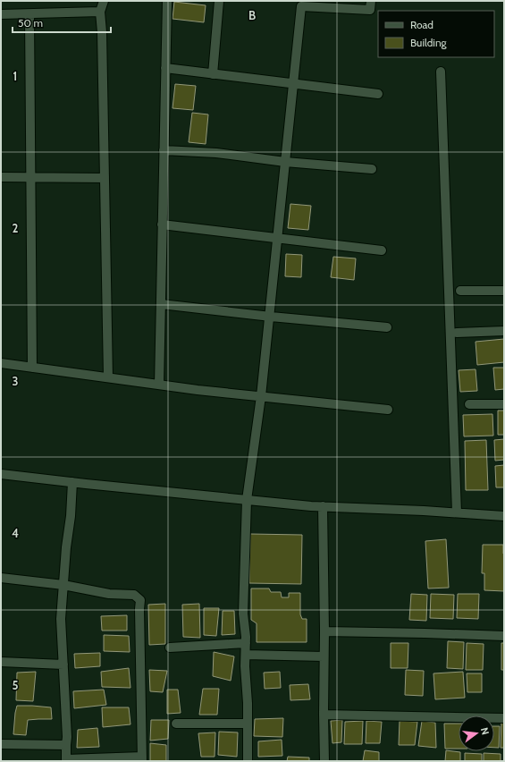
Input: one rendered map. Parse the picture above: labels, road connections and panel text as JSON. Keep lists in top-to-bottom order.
{
  "legend": ["Road", "Building"],
  "scale_bar": "50 m",
  "north": "right",
  "grid": {
    "columns": ["B"],
    "rows": [
      "1",
      "2",
      "3",
      "4",
      "5"
    ]
  }
}
